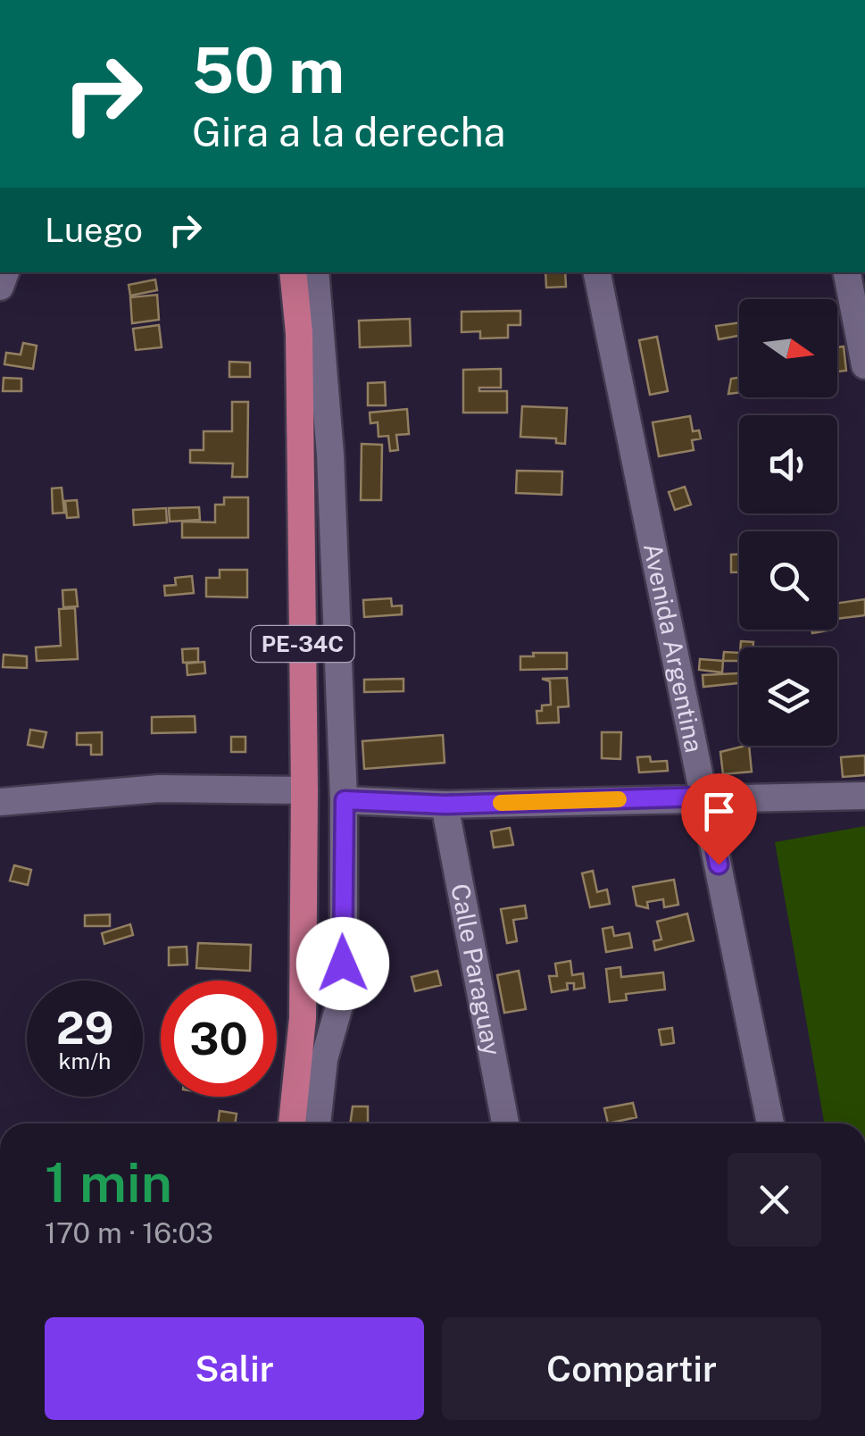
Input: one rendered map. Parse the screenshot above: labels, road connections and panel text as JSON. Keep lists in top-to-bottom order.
{
  "streets": {
    "main road": ["PE-34C"],
    "street": ["Avenida Argentina", "Calle Paraguay"]
  },
  "north": "right",
  "page": {
    "turn": ["50 m", "Gira a la derecha"],
    "then": "Luego",
    "speed": "29 km/h",
    "limit": "30",
    "heading": ["1 min", "170 m · 16:03"],
    "buttons": ["Salir", "Compartir"]
  }
}
